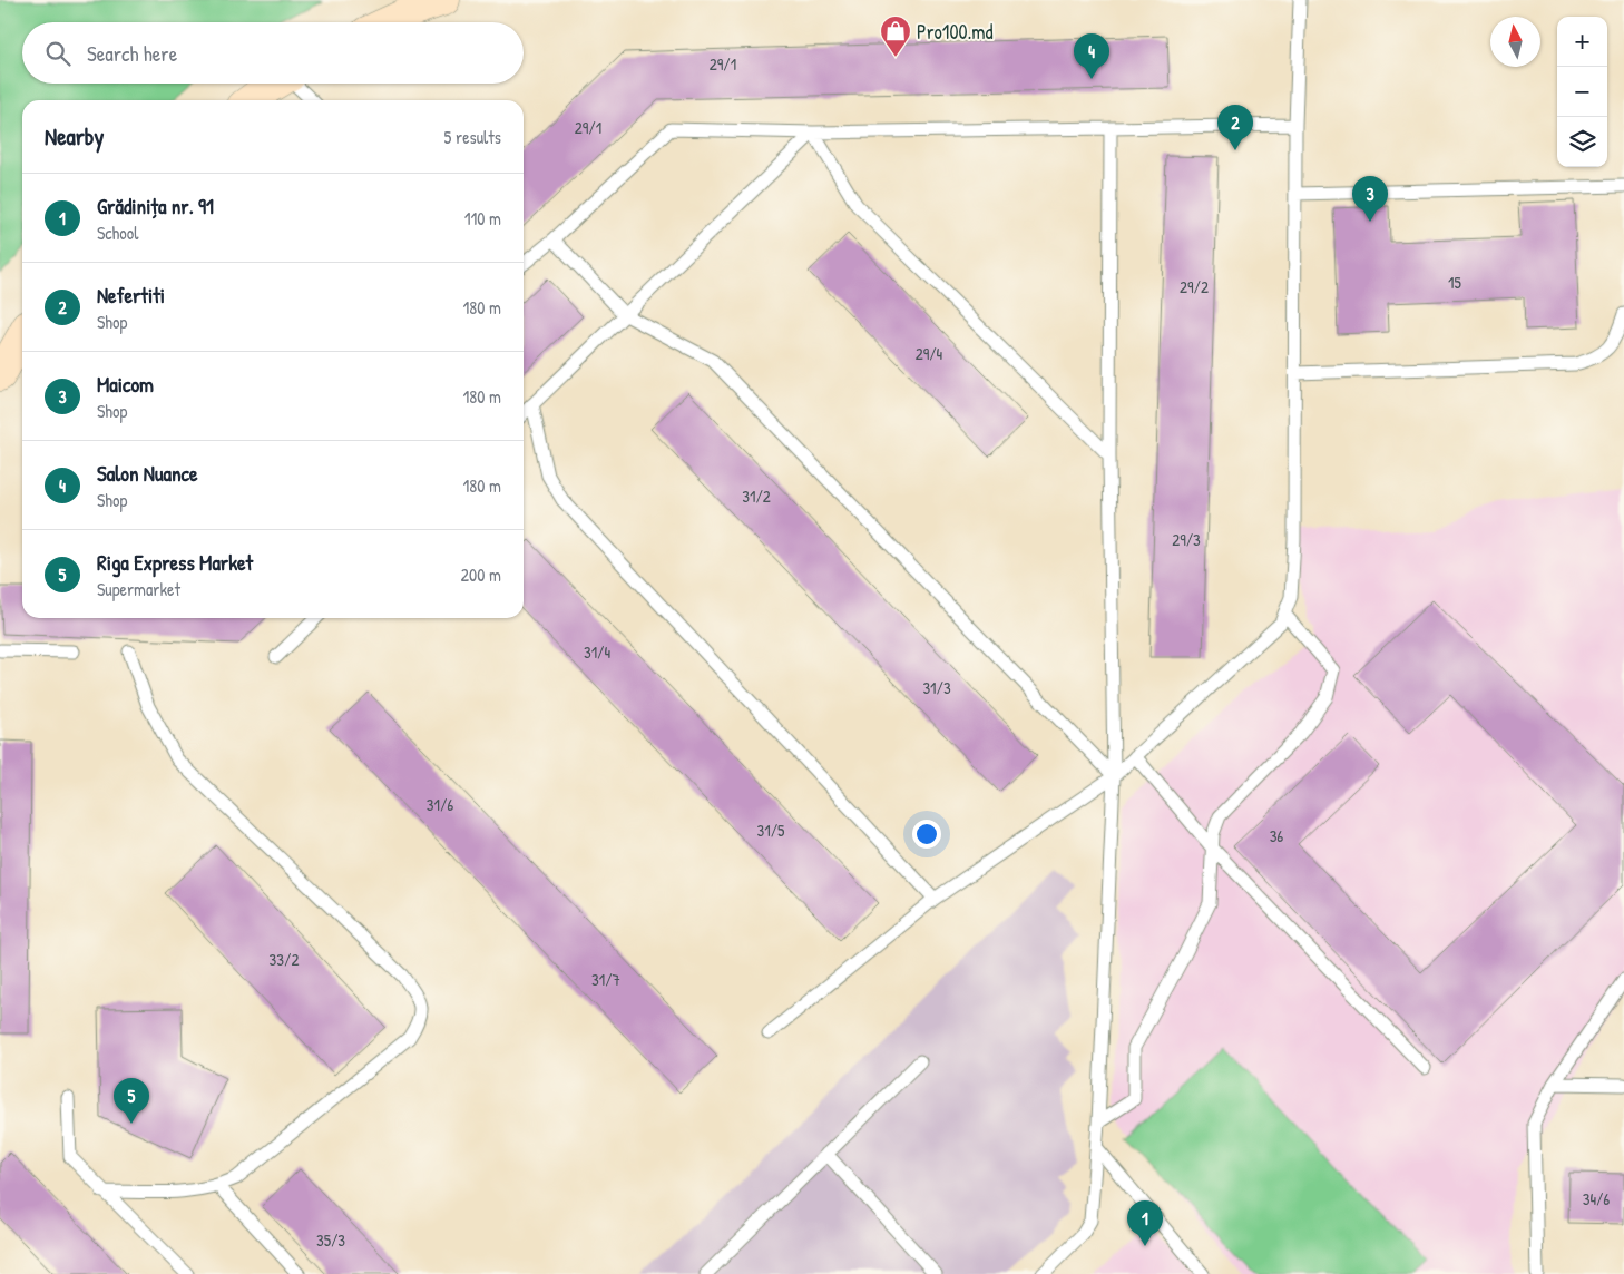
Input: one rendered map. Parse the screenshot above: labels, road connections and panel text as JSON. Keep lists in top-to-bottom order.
{
  "places": {
    "shop": ["Pro100.md"]
  },
  "house_numbers": [
    "29/1",
    "29/1",
    "15",
    "29/2",
    "29/4",
    "31/2",
    "29/3",
    "31/4",
    "31/3",
    "31/6",
    "31/5",
    "36",
    "33/2",
    "31/7",
    "34/6",
    "35/3"
  ],
  "north": "top",
  "page": {
    "map_buttons": ["+", "−"],
    "search": "Search here",
    "pins": [
      "4",
      "2",
      "3",
      "5",
      "1"
    ],
    "heading": ["Nearby", "5 results"],
    "list": [
      {
        "mark": "1",
        "name": "Grădinița nr. 91",
        "note": "School",
        "value": "110 m"
      },
      {
        "mark": "2",
        "name": "Nefertiti",
        "note": "Shop",
        "value": "180 m"
      },
      {
        "mark": "3",
        "name": "Maicom",
        "note": "Shop",
        "value": "180 m"
      },
      {
        "mark": "4",
        "name": "Salon Nuance",
        "note": "Shop",
        "value": "180 m"
      },
      {
        "mark": "5",
        "name": "Riga Express Market",
        "note": "Supermarket",
        "value": "200 m"
      }
    ]
  }
}
